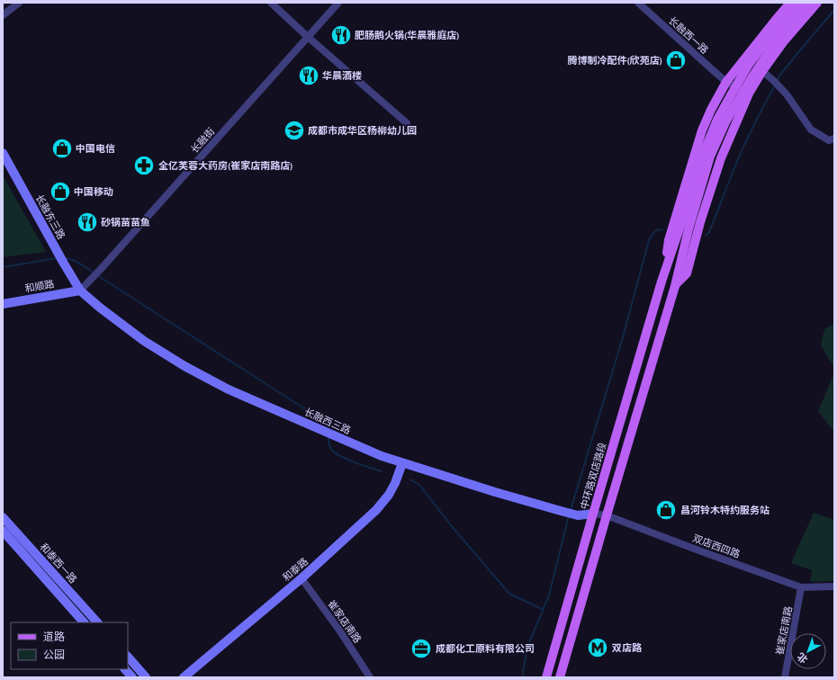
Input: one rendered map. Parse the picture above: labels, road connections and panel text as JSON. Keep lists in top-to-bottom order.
{
  "streets": {
    "main road": ["中环路双店路段"],
    "street": [
      "长融西一路",
      "长融街",
      "长融东三路",
      "和顺路",
      "长融西三路",
      "双店西四路",
      "和泰西一路",
      "和泰路",
      "崔家店南路"
    ]
  },
  "crossings": [
    ["长融街", "长融东三路"],
    ["长融街", "和顺路"],
    ["长融街", "长融西三路"],
    ["长融东三路", "和顺路"],
    ["长融东三路", "长融西三路"],
    ["和顺路", "长融西三路"],
    ["长融西三路", "中环路双店路段"],
    ["长融西三路", "双店西四路"],
    ["长融西三路", "和泰路"],
    ["中环路双店路段", "双店西四路"],
    ["双店西四路", "崔家店南路"],
    ["和泰路", "崔家店南路"]
  ],
  "places": {
    "restaurant": ["肥肠鹅火锅(华晨雅庭店)", "华晨酒楼", "砂锅苗苗鱼"],
    "shop": [
      "腾博制冷配件(欣苑店)",
      "中国电信",
      "中国移动",
      "昌河铃木特约服务站"
    ],
    "school or university": ["成都市成华区杨柳幼儿园"],
    "pharmacy": ["全亿芙蓉大药房(崔家店南路店)"],
    "metro station": ["双店路"],
    "office": ["成都化工原料有限公司"]
  },
  "legend": ["道路", "公园"],
  "north": "bottom left"
}
